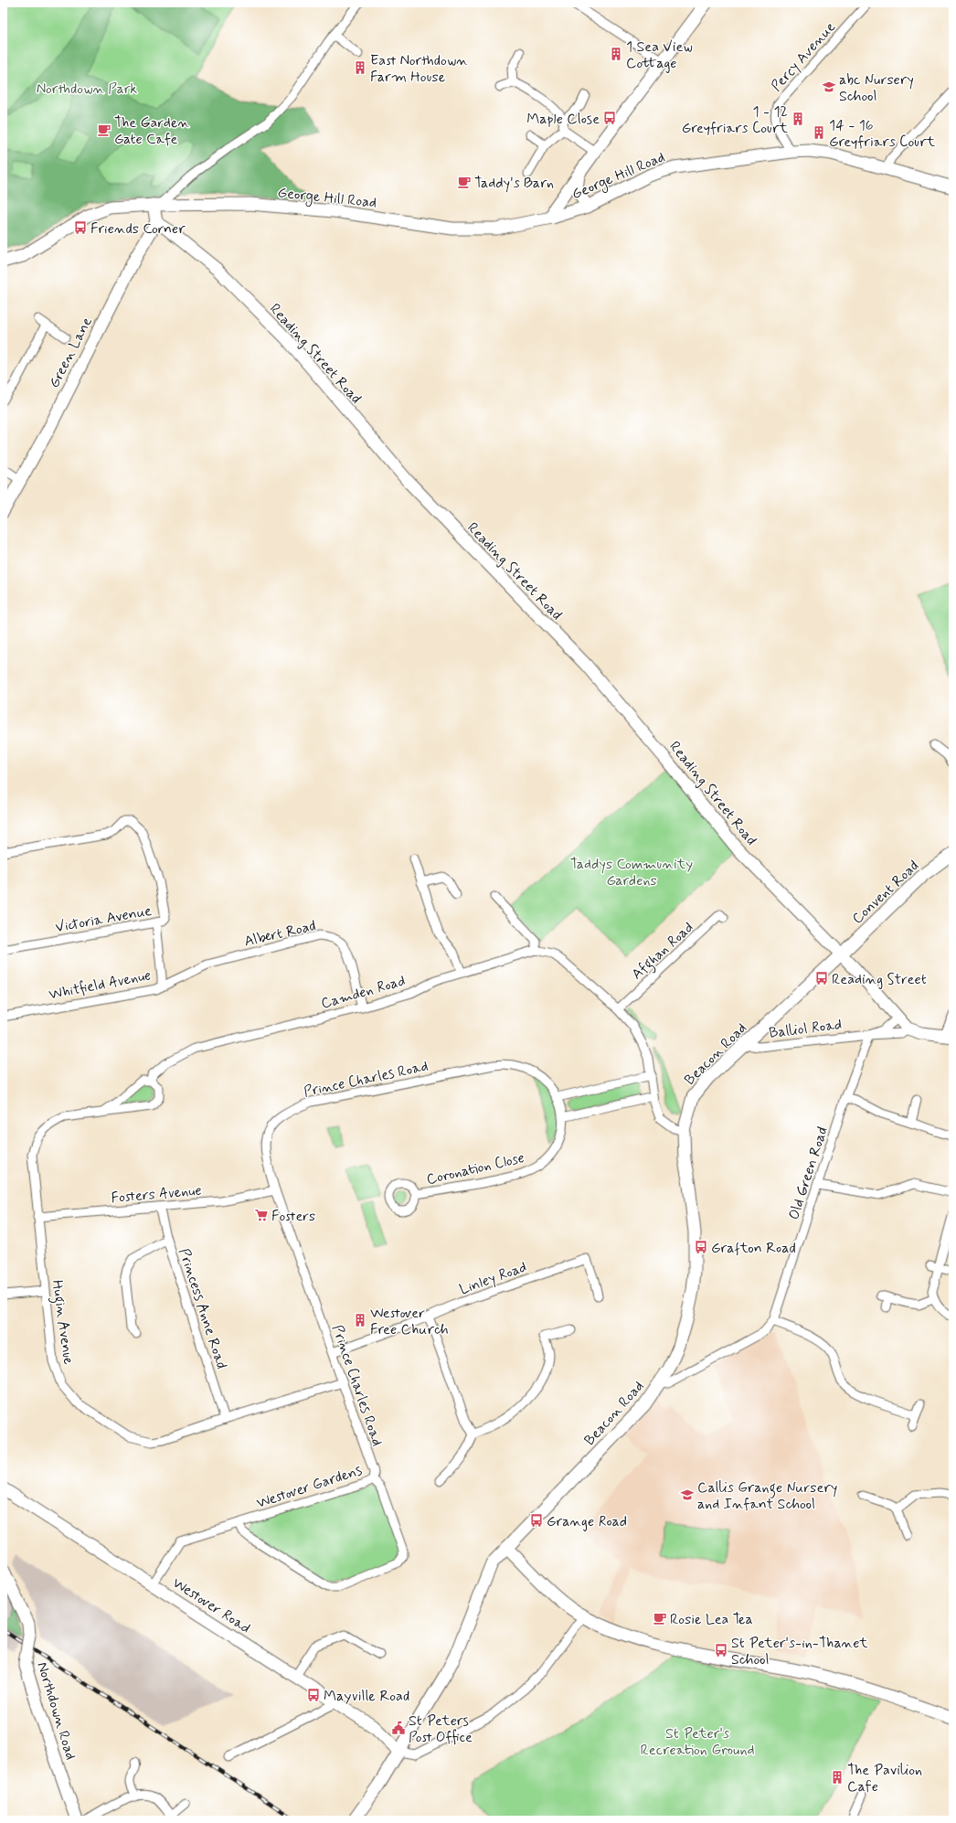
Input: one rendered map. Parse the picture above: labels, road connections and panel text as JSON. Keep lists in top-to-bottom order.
{
  "streets": {
    "street": [
      "Percy Avenue",
      "George Hill Road",
      "Green Lane",
      "Reading Street Road",
      "Convent Road",
      "Victoria Avenue",
      "Albert Road",
      "Afghan Road",
      "Whitfield Avenue",
      "Camden Road",
      "Balliol Road",
      "Beacon Road",
      "Prince Charles Road",
      "Coronation Close",
      "Old Green Road",
      "Fosters Avenue",
      "Linley Road",
      "Princess Anne Road",
      "Hugin Avenue",
      "Westover Gardens",
      "Westover Road",
      "Northdown Road"
    ]
  },
  "crossings": [
    ["Percy Avenue", "George Hill Road"],
    ["Green Lane", "Reading Street Road"],
    ["Reading Street Road", "Convent Road"],
    ["Reading Street Road", "Beacon Road"],
    ["Convent Road", "Beacon Road"],
    ["Victoria Avenue", "Whitfield Avenue"],
    ["Albert Road", "Whitfield Avenue"],
    ["Albert Road", "Camden Road"],
    ["Camden Road", "Hugin Avenue"],
    ["Balliol Road", "Beacon Road"],
    ["Balliol Road", "Old Green Road"],
    ["Beacon Road", "Old Green Road"],
    ["Beacon Road", "Westover Road"],
    ["Prince Charles Road", "Coronation Close"],
    ["Prince Charles Road", "Fosters Avenue"],
    ["Prince Charles Road", "Linley Road"],
    ["Prince Charles Road", "Hugin Avenue"],
    ["Prince Charles Road", "Westover Gardens"],
    ["Fosters Avenue", "Princess Anne Road"],
    ["Fosters Avenue", "Hugin Avenue"],
    ["Princess Anne Road", "Hugin Avenue"],
    ["Westover Gardens", "Westover Road"]
  ],
  "parks": ["Northdown Park", "Taddys Community Gardens", "St Peter's Recreation Ground"],
  "places": {
    "building": [
      "1 Sea View Cottage",
      "East Northdown Farm House",
      "1 - 12 Greyfriars Court",
      "14 - 16 Greyfriars Court",
      "Westover Free Church",
      "The Pavilion Cafe"
    ],
    "school or university": ["abc Nursery School", "Callis Grange Nursery and Infant School"],
    "bus stop": [
      "Maple Close",
      "Friends Corner",
      "Reading Street",
      "Grafton Road",
      "Grange Road",
      "St Peter's-in-Thanet School",
      "Mayville Road"
    ],
    "cafe": ["The Garden Gate Cafe", "Taddy's Barn", "Rosie Lea Tea"],
    "supermarket": ["Fosters"],
    "public building": ["St Peters Post Office"]
  }
}
